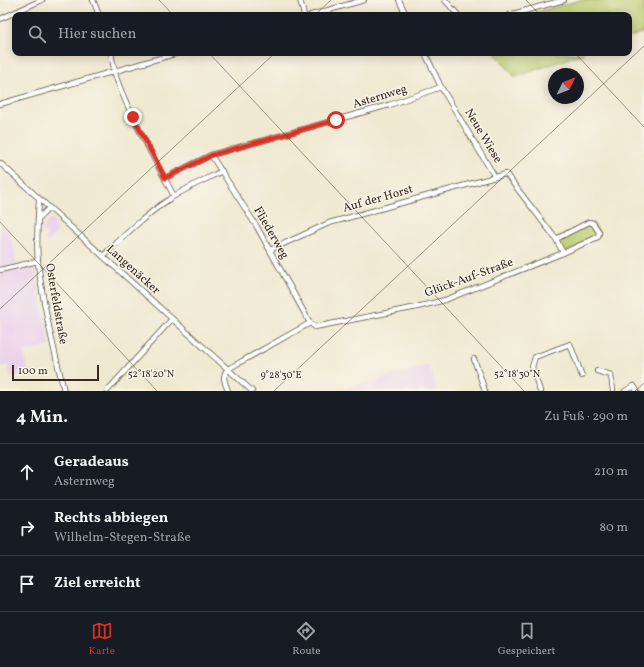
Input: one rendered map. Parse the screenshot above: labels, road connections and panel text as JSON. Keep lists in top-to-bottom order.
{
  "streets": {
    "street": [
      "Asternweg",
      "Neue Wiese",
      "Auf der Horst",
      "Fliederweg",
      "Langenäcker",
      "Glück-Auf-Straße",
      "Osterfeldstraße"
    ]
  },
  "crossings": [
    ["Asternweg", "Neue Wiese"],
    ["Asternweg", "Fliederweg"],
    ["Neue Wiese", "Auf der Horst"],
    ["Neue Wiese", "Glück-Auf-Straße"],
    ["Auf der Horst", "Fliederweg"],
    ["Fliederweg", "Glück-Auf-Straße"],
    ["Langenäcker", "Osterfeldstraße"]
  ],
  "scale_bar": "100 m",
  "north": "top right",
  "page": {
    "search": "Hier suchen",
    "scale": "100 m",
    "heading": ["4 Min.", "Zu Fuß · 290 m"],
    "list": [
      ["Geradeaus", "Asternweg", "210 m"],
      ["Rechts abbiegen", "Wilhelm-Stegen-Straße", "80 m"],
      "Ziel erreicht"
    ],
    "nav": ["Karte", "Route", "Gespeichert"]
  },
  "coordinates": ["52°18'20\"N", "52°18'30\"N", "9°28'30\"E"]
}
